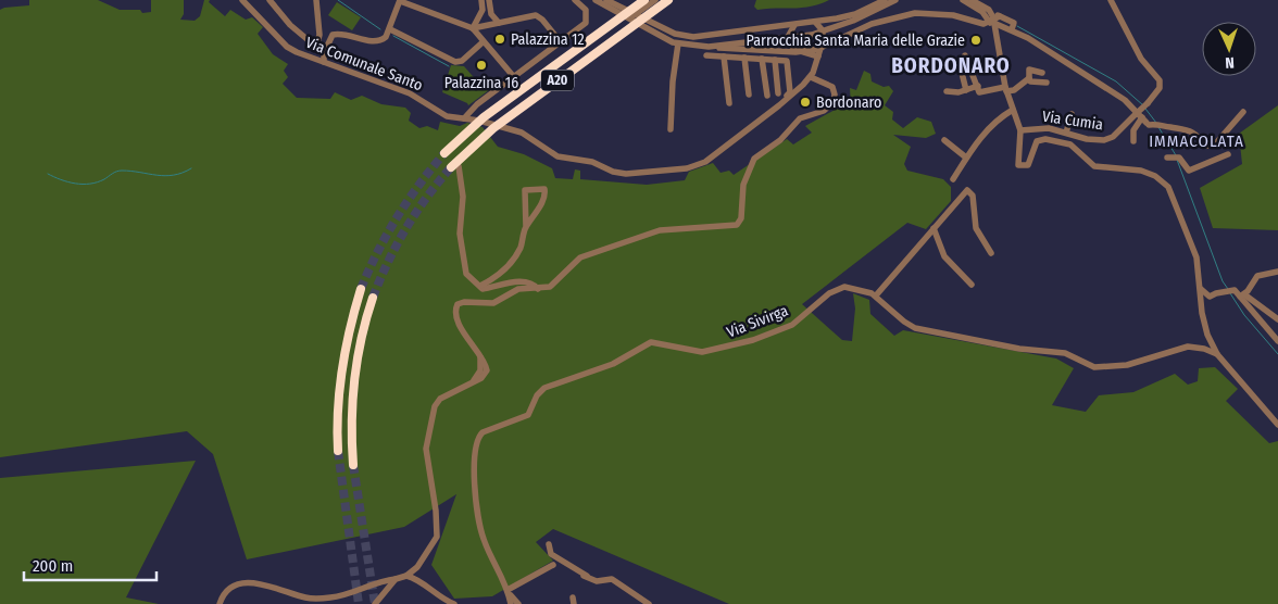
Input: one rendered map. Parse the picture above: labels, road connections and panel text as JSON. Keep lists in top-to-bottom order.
{
  "streets": {
    "highway": ["A20"],
    "street": ["Via Comunale Santo", "Via Cumia", "Via Sivirga"]
  },
  "districts": ["BORDONARO", "IMMACOLATA"],
  "places": [
    "Palazzina 12",
    "Parrocchia Santa Maria delle Grazie",
    "Palazzina 16",
    "Bordonaro"
  ],
  "scale_bar": "200 m",
  "north": "bottom"
}
